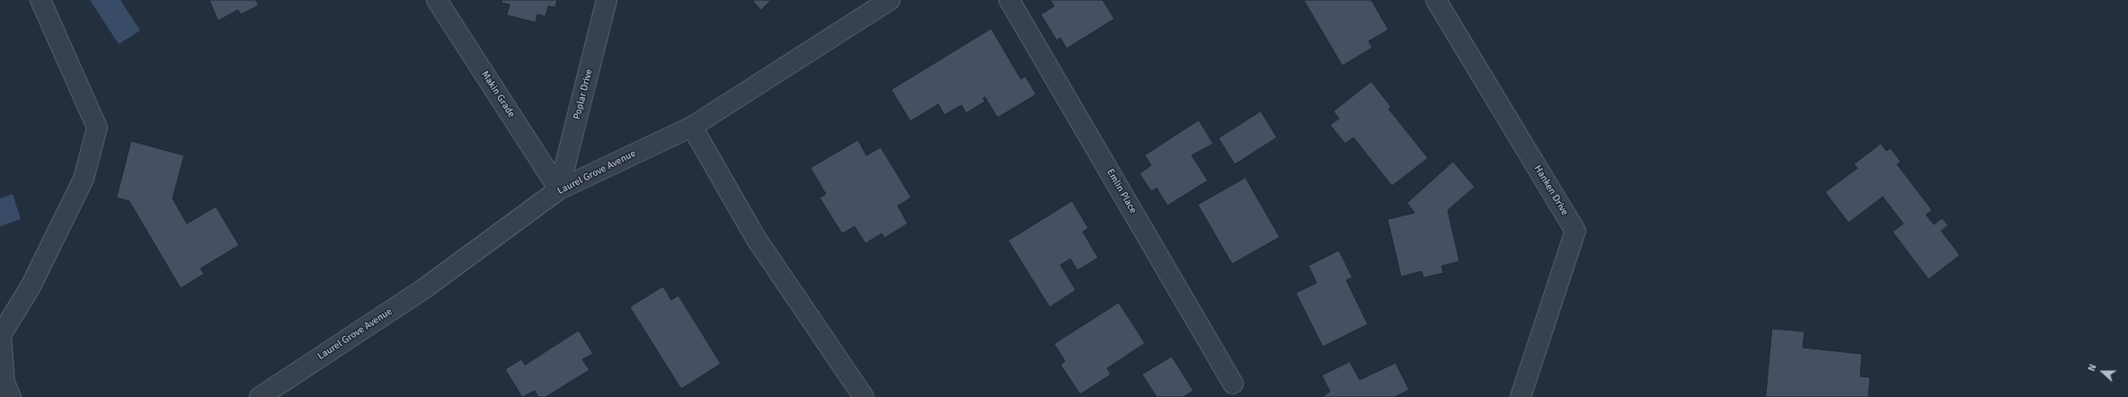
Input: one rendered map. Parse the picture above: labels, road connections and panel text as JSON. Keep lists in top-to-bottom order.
{
  "streets": {
    "street": [
      "Makin Grade",
      "Poplar Drive",
      "Laurel Grove Avenue",
      "Hanken Drive",
      "Emlin Place"
    ]
  },
  "crossings": [
    ["Makin Grade", "Poplar Drive"],
    ["Makin Grade", "Laurel Grove Avenue"],
    ["Poplar Drive", "Laurel Grove Avenue"]
  ],
  "north": "left"
}
